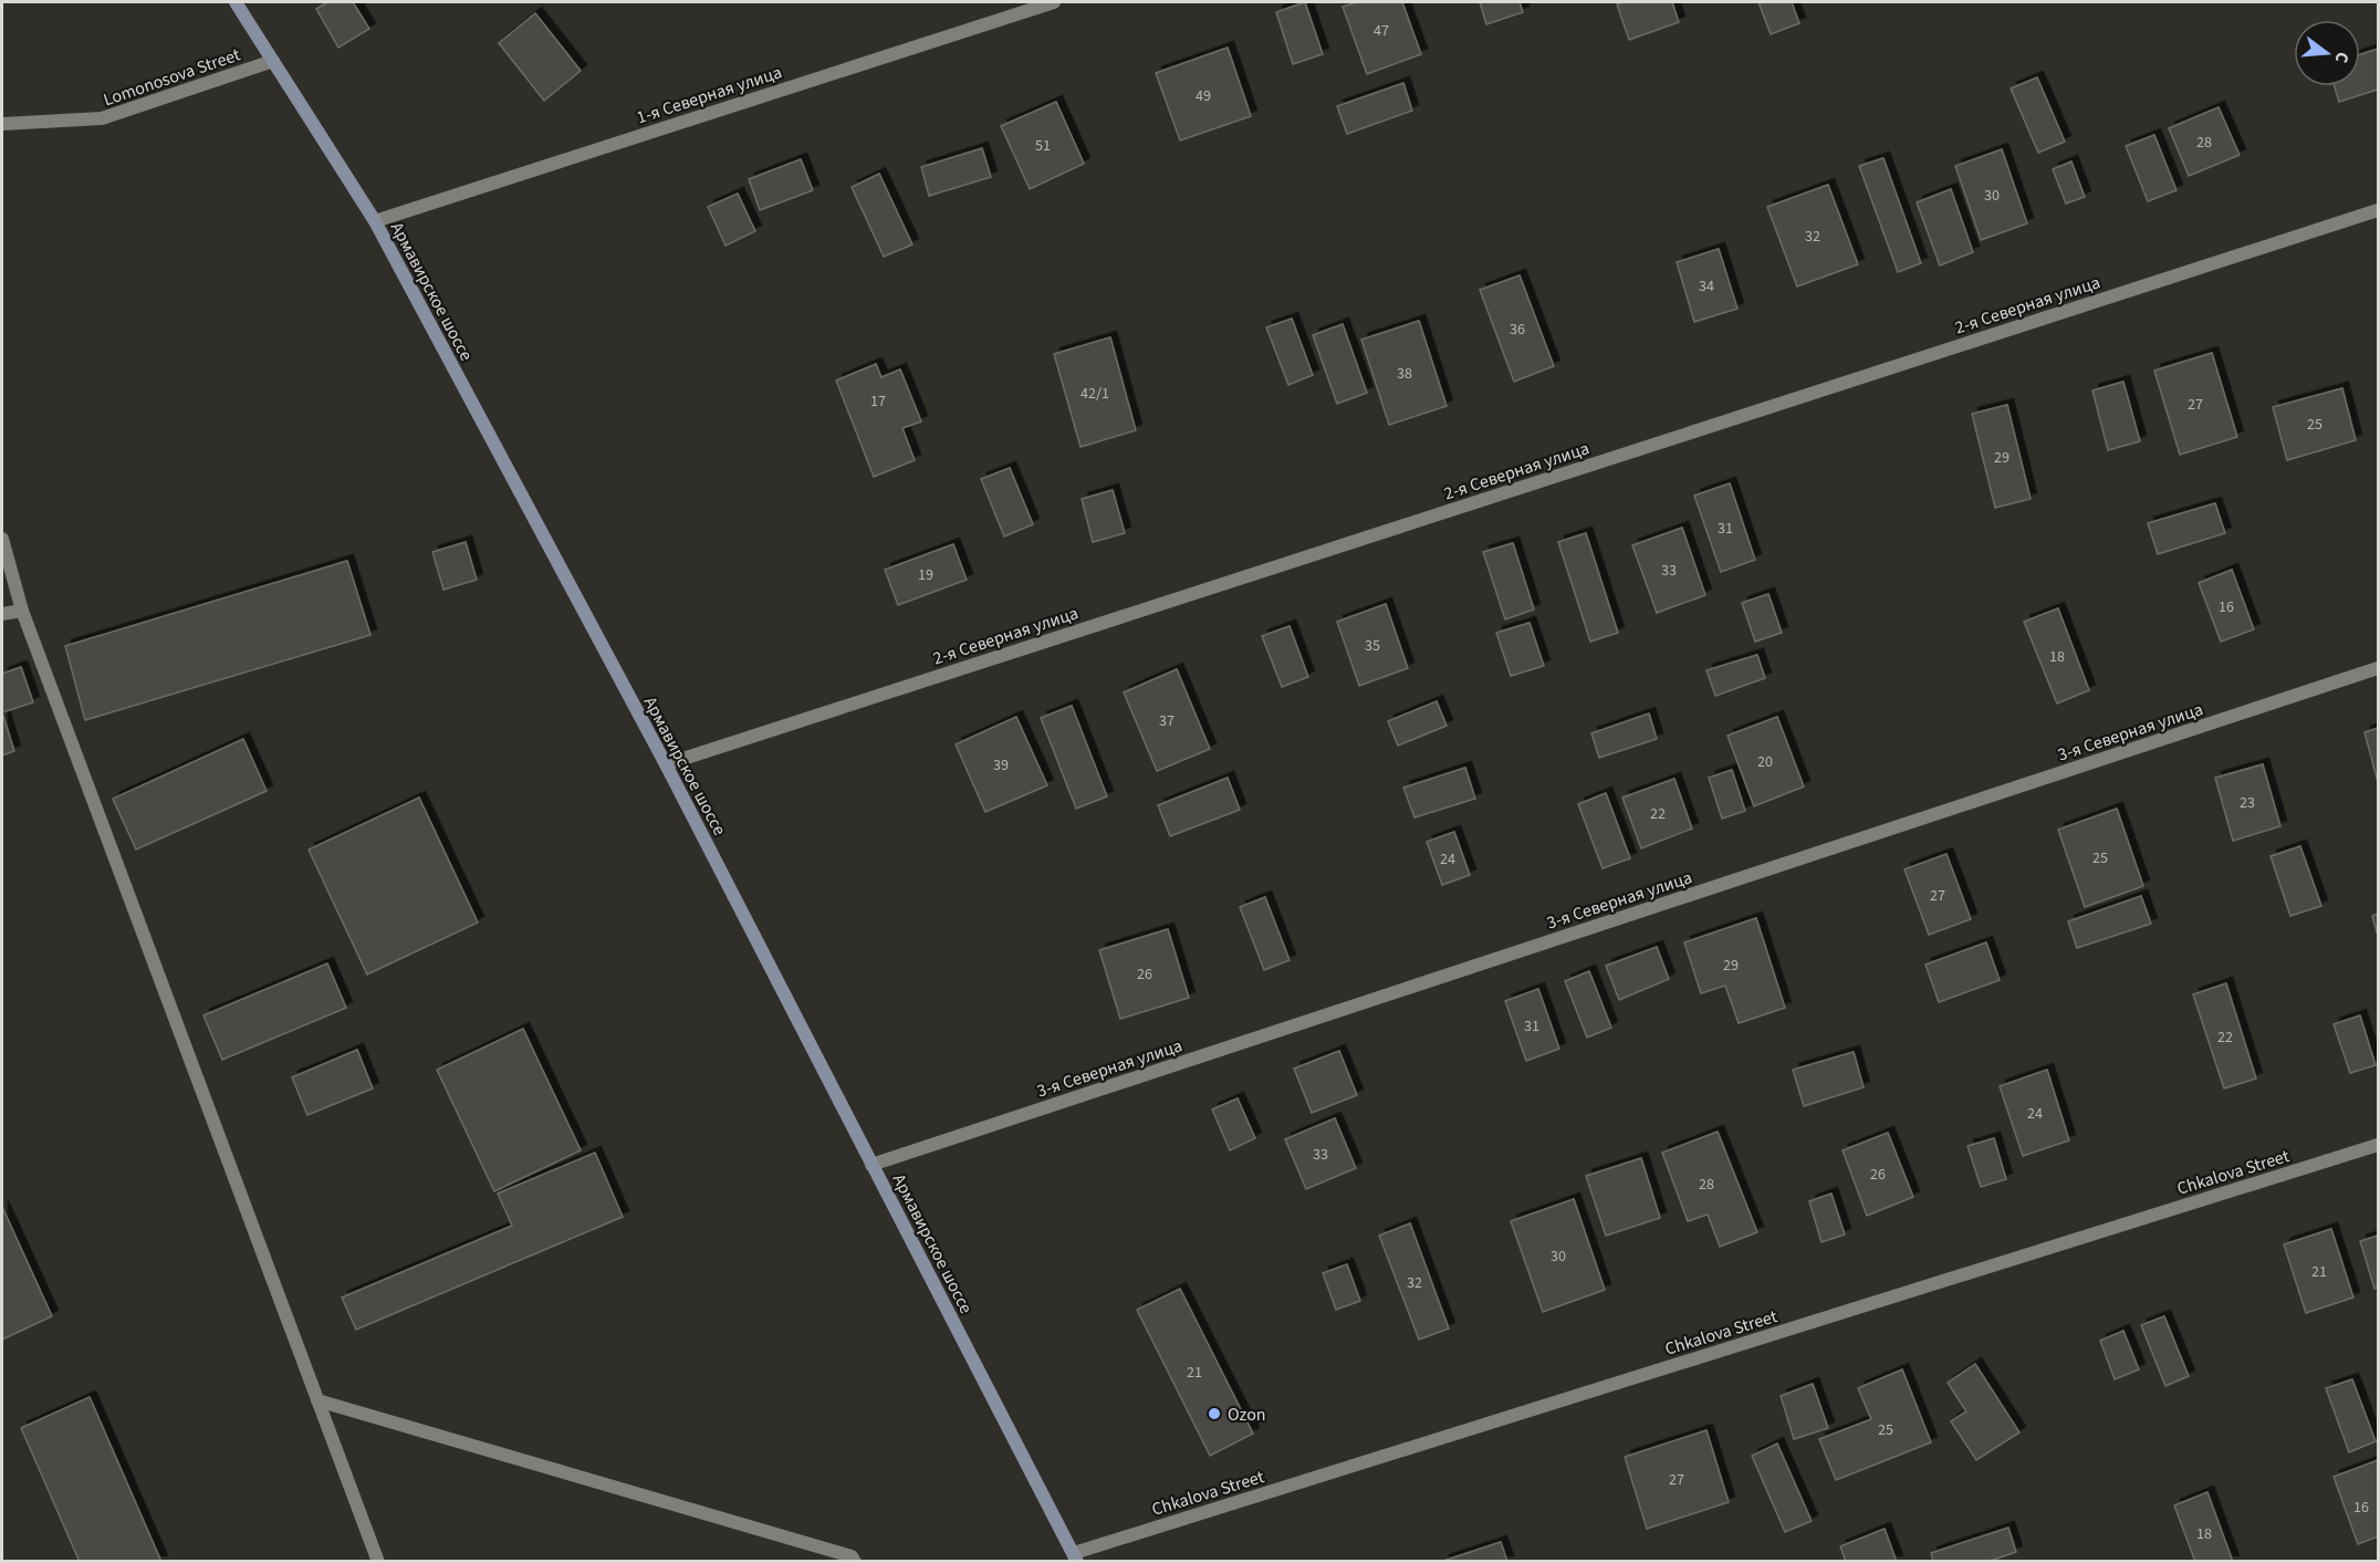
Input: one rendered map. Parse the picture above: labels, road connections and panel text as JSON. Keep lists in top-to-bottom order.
{
  "streets": {
    "main road": ["Армавирское шоссе"],
    "street": [
      "Lomonosova Street",
      "1-я Северная улица",
      "2-я Северная улица",
      "3-я Северная улица",
      "Chkalova Street"
    ]
  },
  "crossings": [
    ["Lomonosova Street", "Армавирское шоссе"],
    ["1-я Северная улица", "Армавирское шоссе"],
    ["Армавирское шоссе", "2-я Северная улица"],
    ["Армавирское шоссе", "3-я Северная улица"],
    ["Армавирское шоссе", "Chkalova Street"]
  ],
  "places": ["Ozon"],
  "house_numbers": [
    "47",
    "49",
    "28",
    "51",
    "30",
    "32",
    "34",
    "36",
    "38",
    "42/1",
    "17",
    "27",
    "25",
    "29",
    "31",
    "33",
    "19",
    "16",
    "35",
    "18",
    "37",
    "20",
    "39",
    "23",
    "22",
    "25",
    "24",
    "27",
    "29",
    "26",
    "31",
    "22",
    "24",
    "33",
    "26",
    "28",
    "30",
    "21",
    "32",
    "21",
    "25",
    "27",
    "16",
    "18"
  ],
  "north": "right"
}
